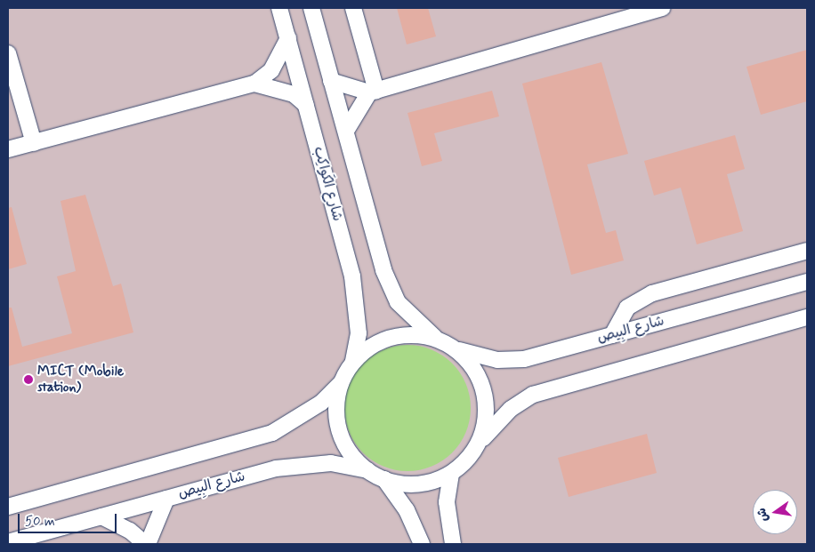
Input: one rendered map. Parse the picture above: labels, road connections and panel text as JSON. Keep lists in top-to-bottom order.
{
  "streets": {
    "street": ["شارع الكَواكِب", "شارع البِيص"]
  },
  "crossings": [
    ["شارع الكَواكِب", "شارع البِيص"]
  ],
  "places": ["MICT (Mobile station)"],
  "scale_bar": "50 m",
  "north": "left"
}
